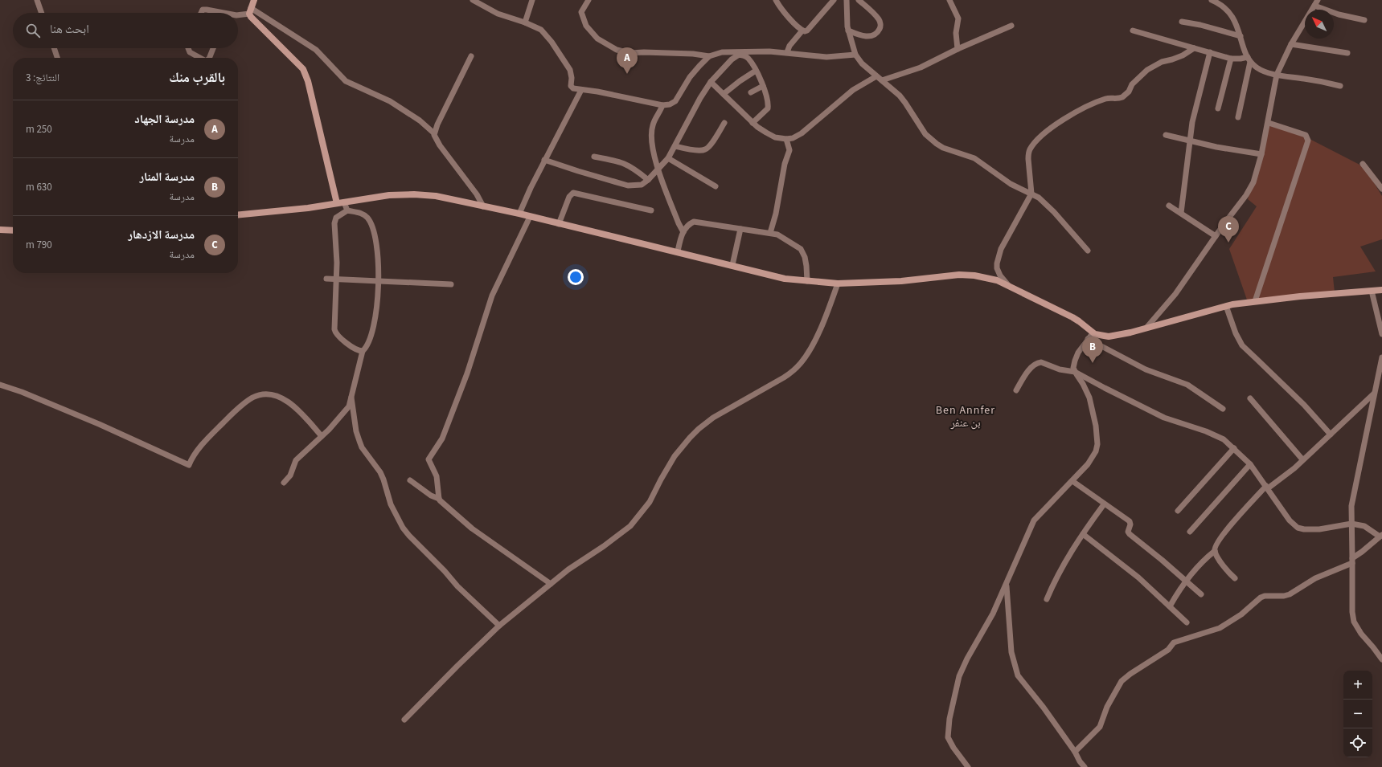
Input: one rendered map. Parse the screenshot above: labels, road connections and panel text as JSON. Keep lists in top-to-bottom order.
{
  "districts": ["Ben Annfer بن عنفر"],
  "north": "top left",
  "page": {
    "search": "ابحث هنا",
    "pins": ["A", "C", "B"],
    "heading": ["بالقرب منك", "النتائج: 3"],
    "list": [
      {
        "mark": "A",
        "name": "مدرسة الجهاد",
        "note": "مدرسة",
        "value": "250 m"
      },
      {
        "mark": "B",
        "name": "مدرسة المنار",
        "note": "مدرسة",
        "value": "630 m"
      },
      {
        "mark": "C",
        "name": "مدرسة الازدهار",
        "note": "مدرسة",
        "value": "790 m"
      }
    ],
    "map_buttons": ["+", "−"]
  }
}
